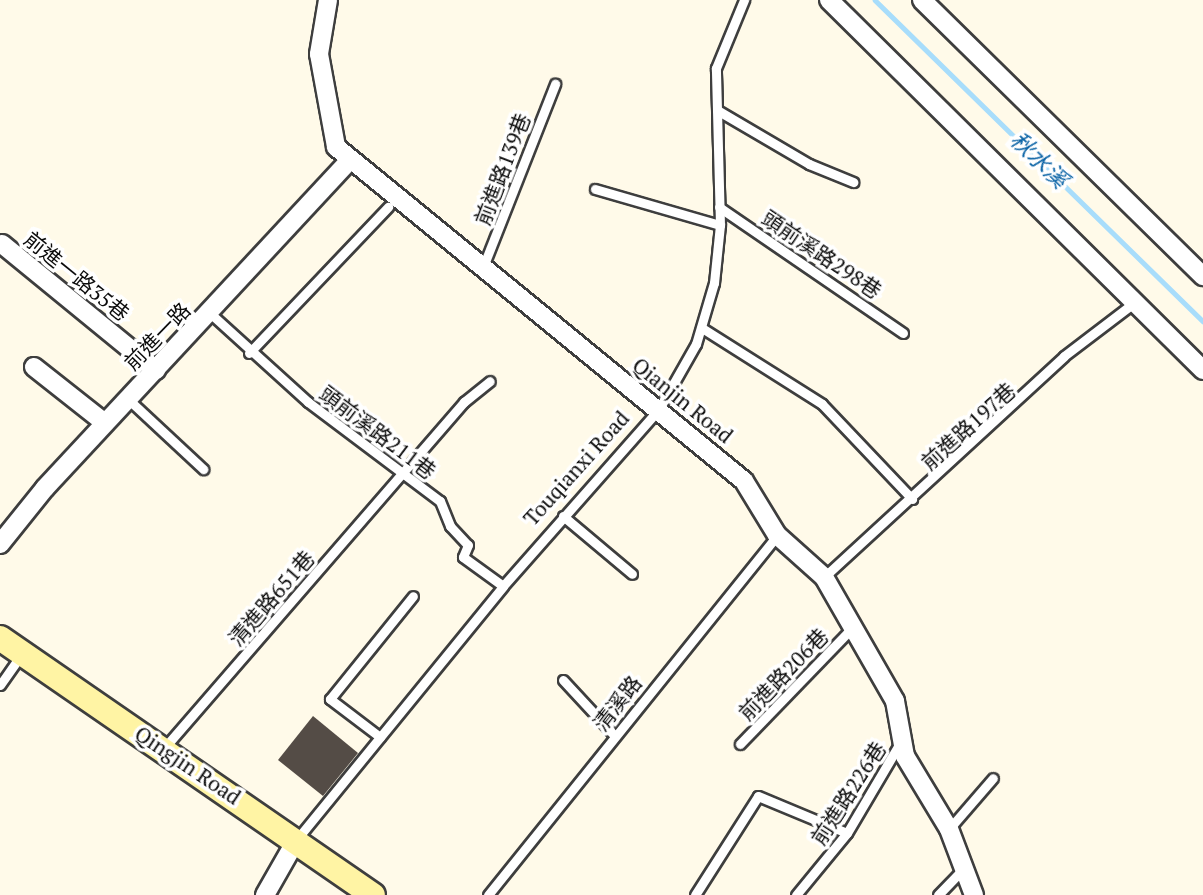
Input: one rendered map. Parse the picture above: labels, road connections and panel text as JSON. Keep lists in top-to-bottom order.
{
  "streets": {
    "street": [
      "前進一路35巷",
      "前進一路",
      "Qianjin Road",
      "Touqianxi Road",
      "Qingjin Road"
    ],
    "lane": [
      "前進路139巷",
      "頭前溪路298巷",
      "前進路197巷",
      "頭前溪路211巷",
      "清進路651巷",
      "前進路206巷",
      "清溪路",
      "前進路226巷"
    ]
  },
  "crossings": [
    ["前進路139巷", "Qianjin Road"],
    ["頭前溪路298巷", "Touqianxi Road"],
    ["前進一路35巷", "前進一路"],
    ["前進一路", "Qianjin Road"],
    ["前進一路", "頭前溪路211巷"],
    ["Qianjin Road", "前進路197巷"],
    ["Qianjin Road", "Touqianxi Road"],
    ["Qianjin Road", "前進路206巷"],
    ["Qianjin Road", "清溪路"],
    ["Qianjin Road", "前進路226巷"],
    ["頭前溪路211巷", "Touqianxi Road"],
    ["頭前溪路211巷", "清進路651巷"],
    ["Touqianxi Road", "Qingjin Road"],
    ["清進路651巷", "Qingjin Road"]
  ],
  "water": ["秋水溪"]
}
